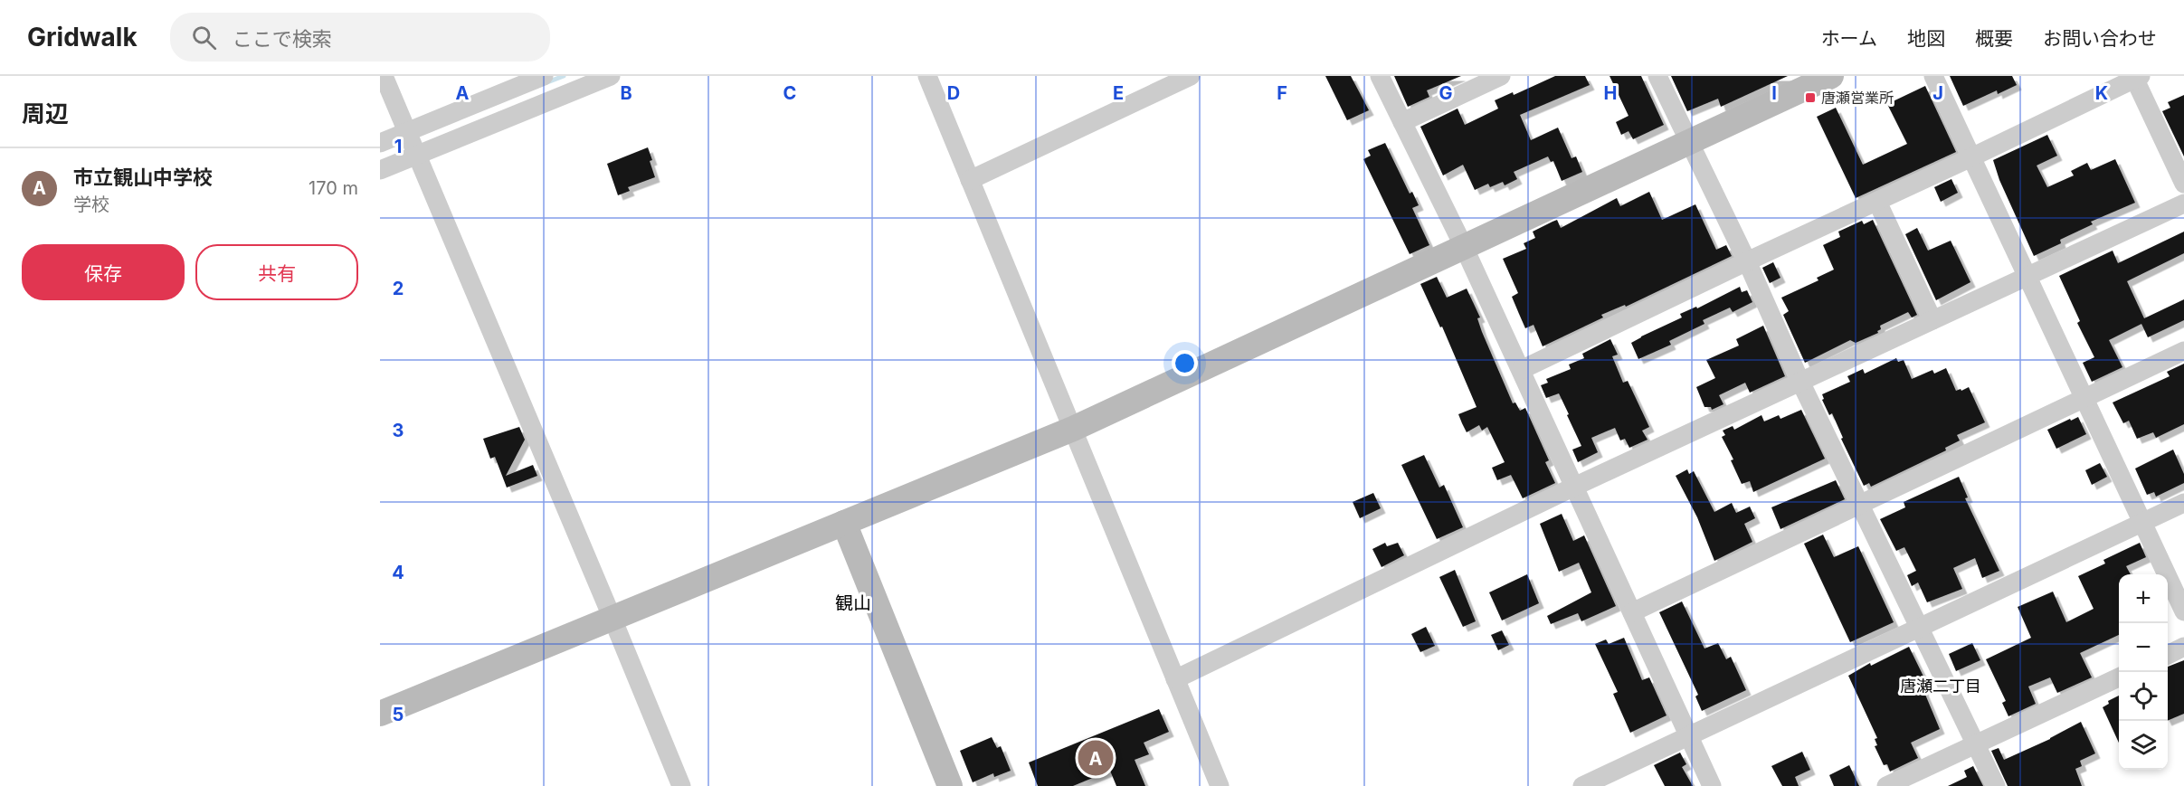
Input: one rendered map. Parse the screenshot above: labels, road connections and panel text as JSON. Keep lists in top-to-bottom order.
{
  "districts": ["観山", "唐瀬二丁目"],
  "places": {
    "transit": ["唐瀬営業所"]
  },
  "page": {
    "header": "Gridwalk",
    "search": "ここで検索",
    "nav": [
      "ホーム",
      "地図",
      "概要",
      "お問い合わせ"
    ],
    "heading": "周辺",
    "list": [
      {
        "mark": "A",
        "name": "市立観山中学校",
        "note": "学校",
        "value": "170 m"
      }
    ],
    "buttons": ["保存", "共有"],
    "map_buttons": ["+", "−"],
    "pins": "A"
  },
  "grid": {
    "columns": [
      "A",
      "B",
      "C",
      "D",
      "E",
      "F",
      "G",
      "H",
      "I",
      "J",
      "K"
    ],
    "rows": [
      "1",
      "2",
      "3",
      "4",
      "5"
    ]
  }
}
